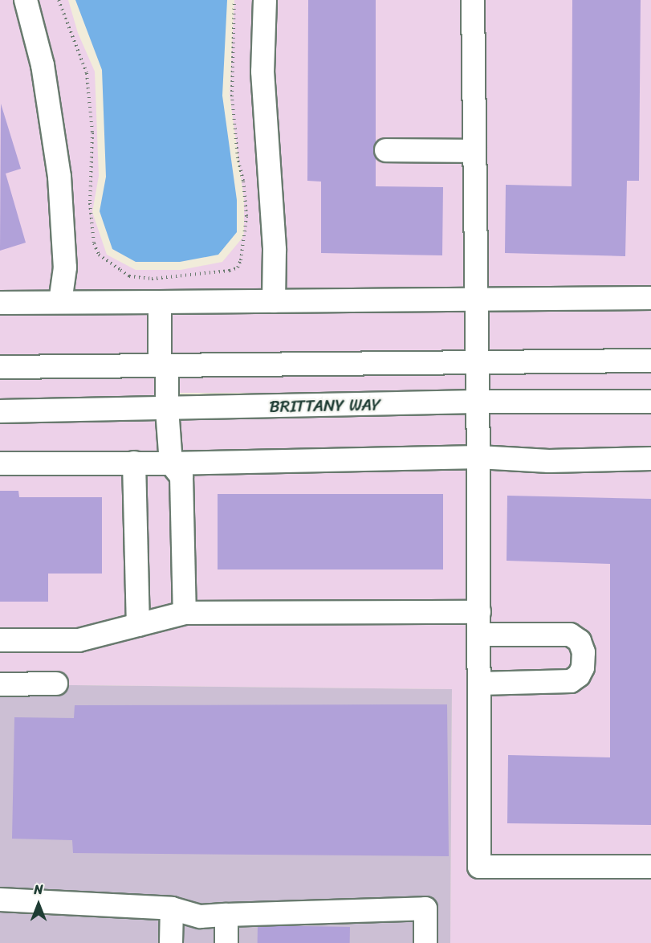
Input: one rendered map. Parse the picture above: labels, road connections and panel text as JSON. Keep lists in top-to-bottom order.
{
  "streets": {
    "street": ["BRITTANY WAY"]
  },
  "north": "top"
}
